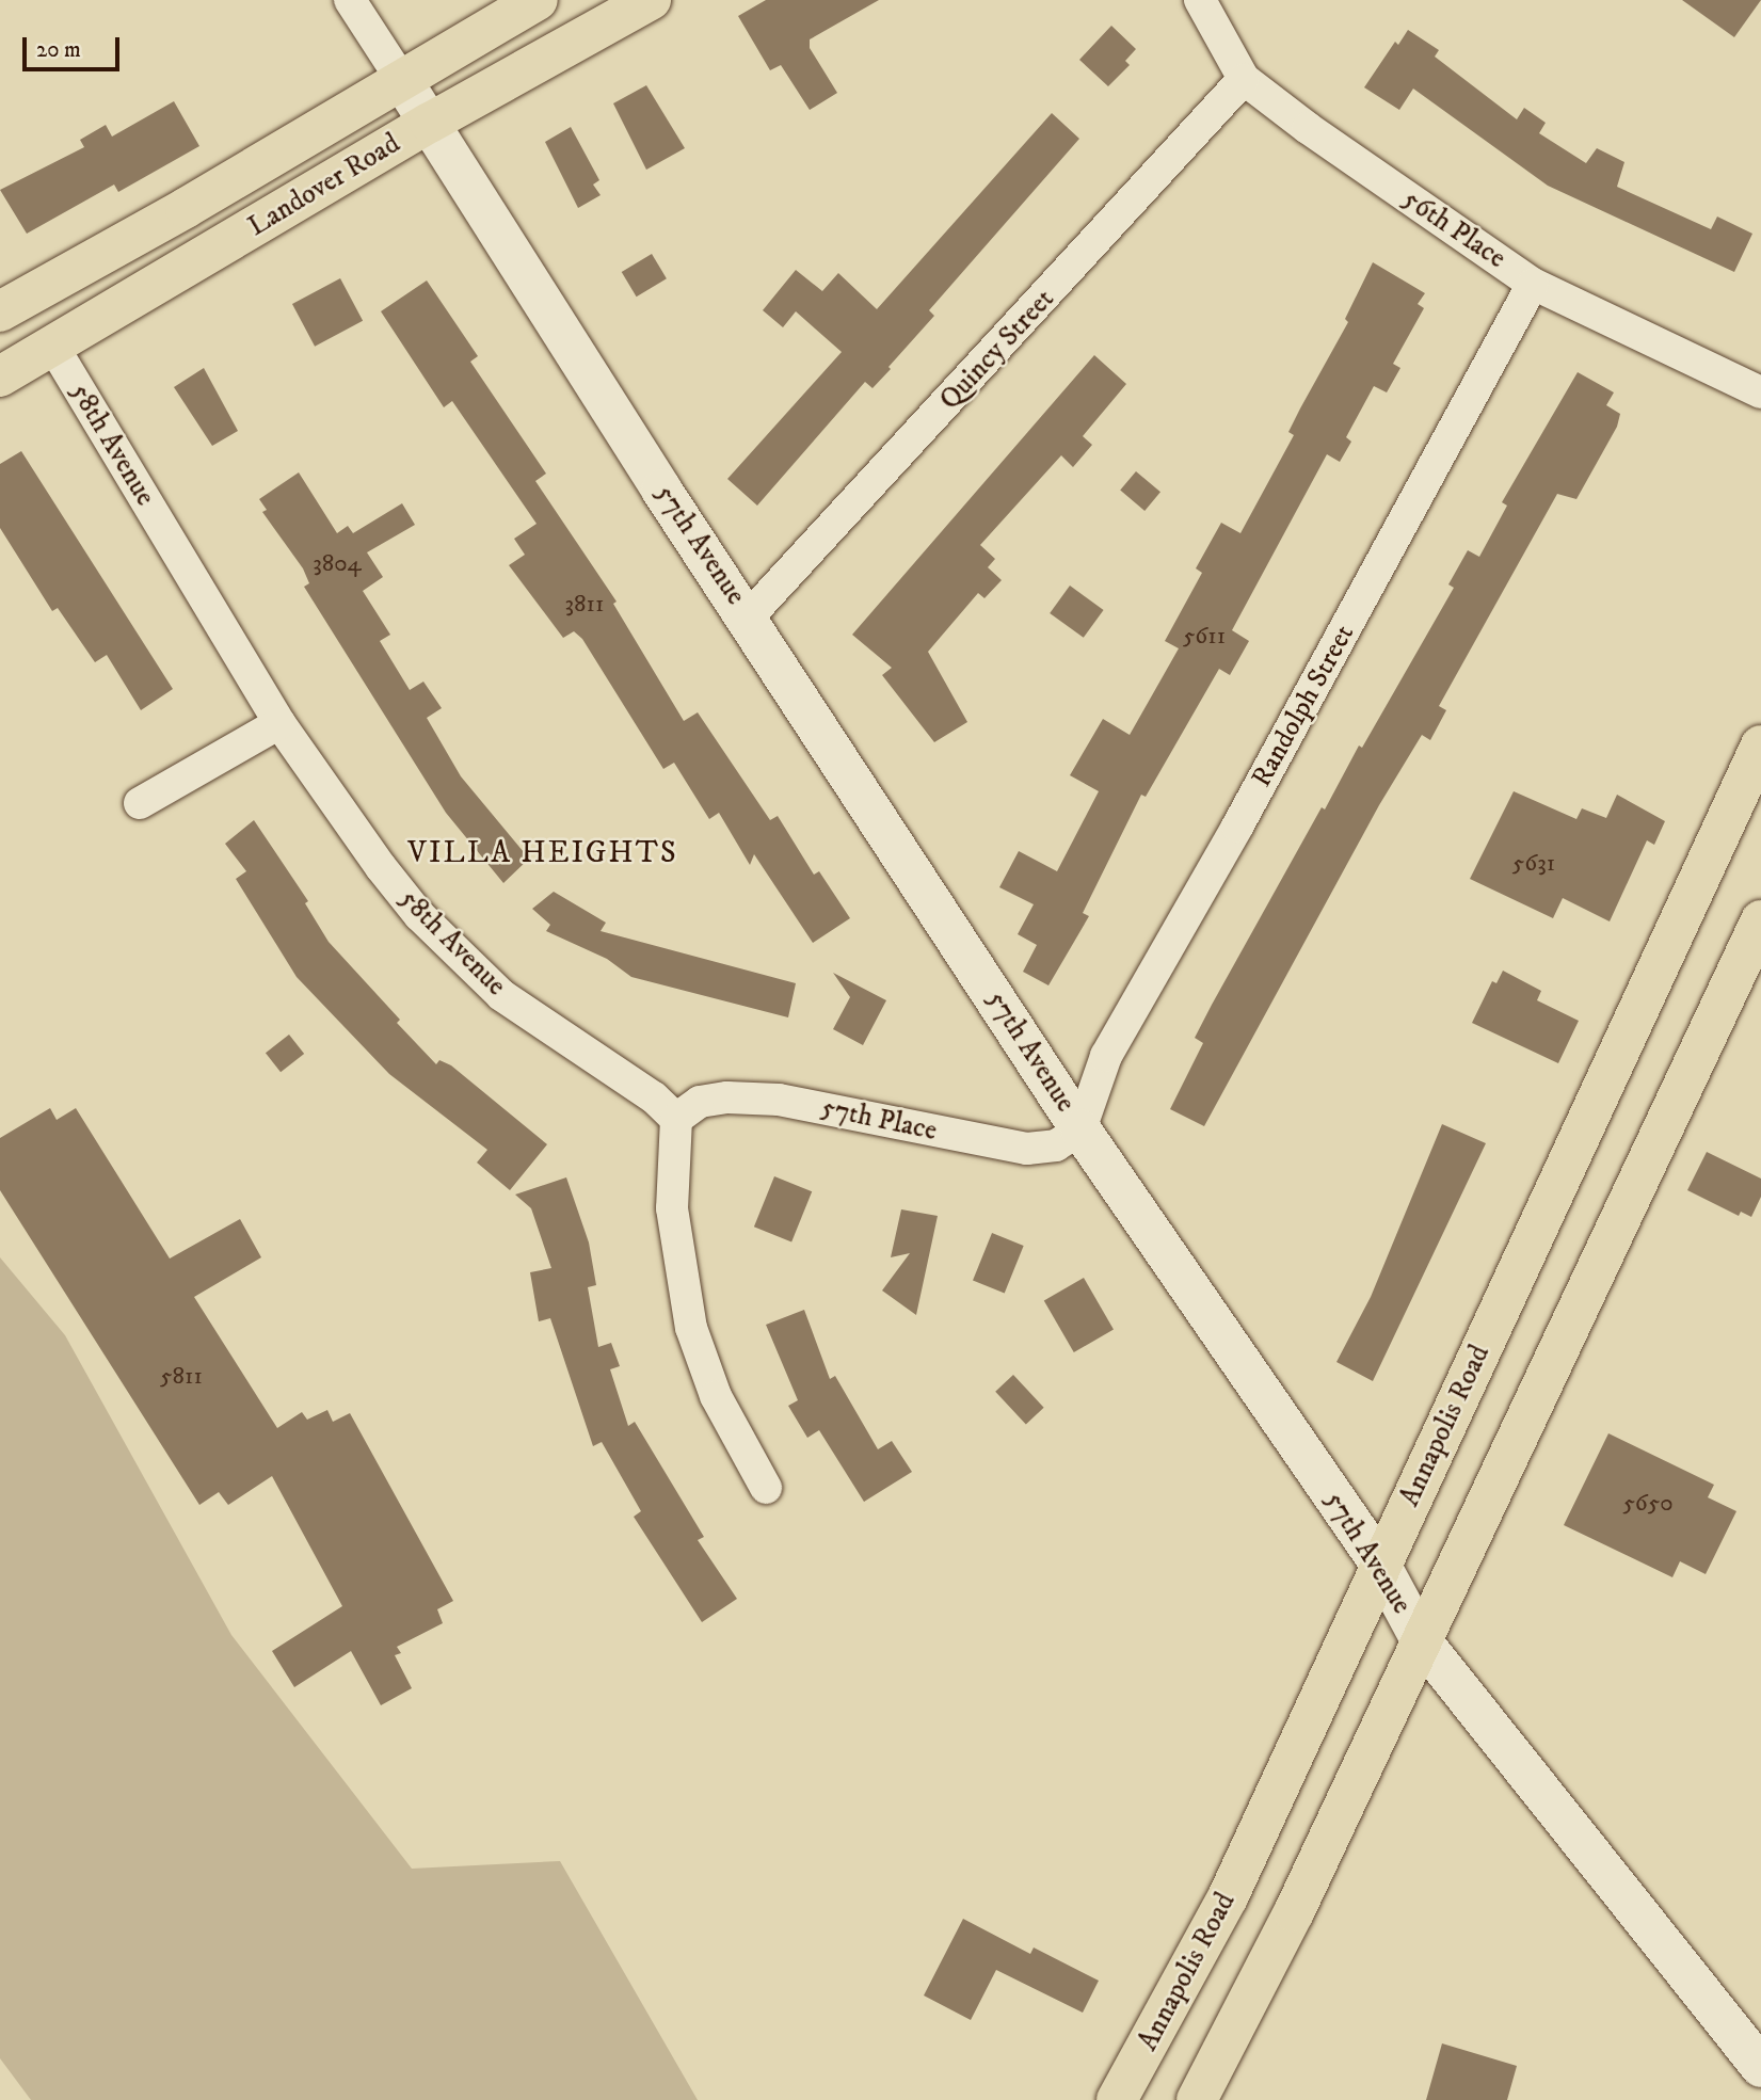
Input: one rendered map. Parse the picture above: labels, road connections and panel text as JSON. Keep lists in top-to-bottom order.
{
  "streets": {
    "main road": ["Landover Road", "Annapolis Road"],
    "street": [
      "56th Place",
      "Quincy Street",
      "58th Avenue",
      "57th Avenue",
      "Randolph Street",
      "57th Place"
    ]
  },
  "crossings": [
    ["Landover Road", "58th Avenue"],
    ["Landover Road", "57th Avenue"],
    ["56th Place", "Quincy Street"],
    ["56th Place", "Randolph Street"],
    ["Quincy Street", "57th Avenue"],
    ["58th Avenue", "57th Place"],
    ["57th Avenue", "Randolph Street"],
    ["57th Avenue", "57th Place"],
    ["57th Avenue", "Annapolis Road"],
    ["Randolph Street", "57th Place"]
  ],
  "districts": ["VILLA HEIGHTS"],
  "house_numbers": [
    "3804",
    "3811",
    "5611",
    "5631",
    "5811",
    "5650"
  ],
  "scale_bar": "20 m"
}
